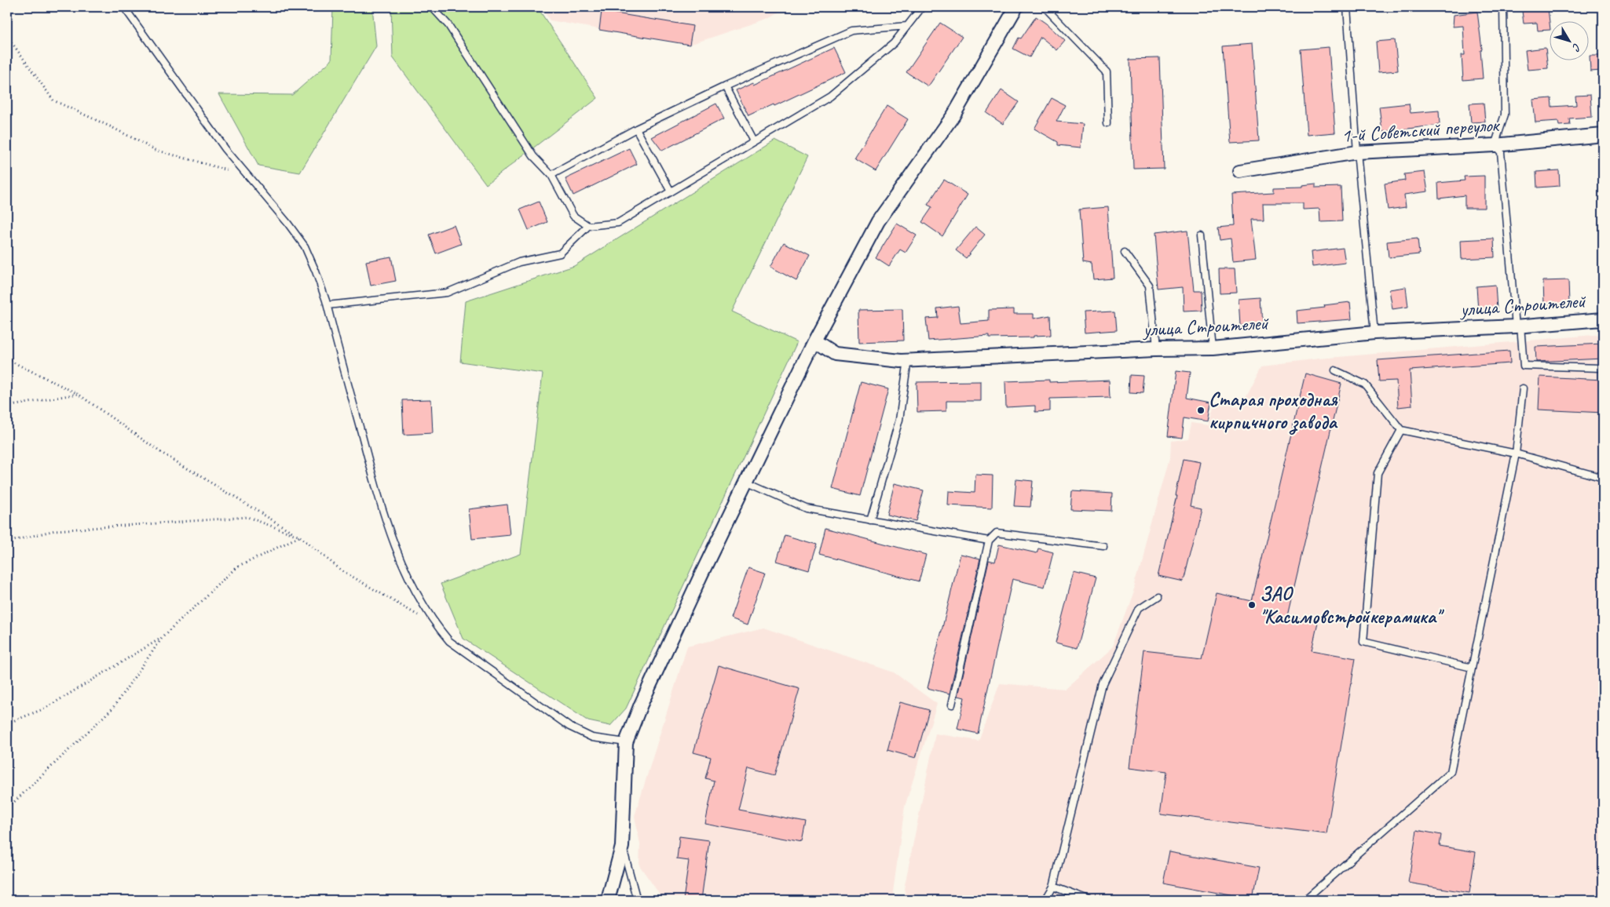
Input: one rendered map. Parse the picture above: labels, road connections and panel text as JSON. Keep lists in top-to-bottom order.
{
  "streets": {
    "street": ["1-й Советский переулок", "улица Строителей"]
  },
  "places": ["Старая проходная кирпичного завода", "ЗАО \"Касимовстройкерамика\""],
  "north": "bottom right"
}
